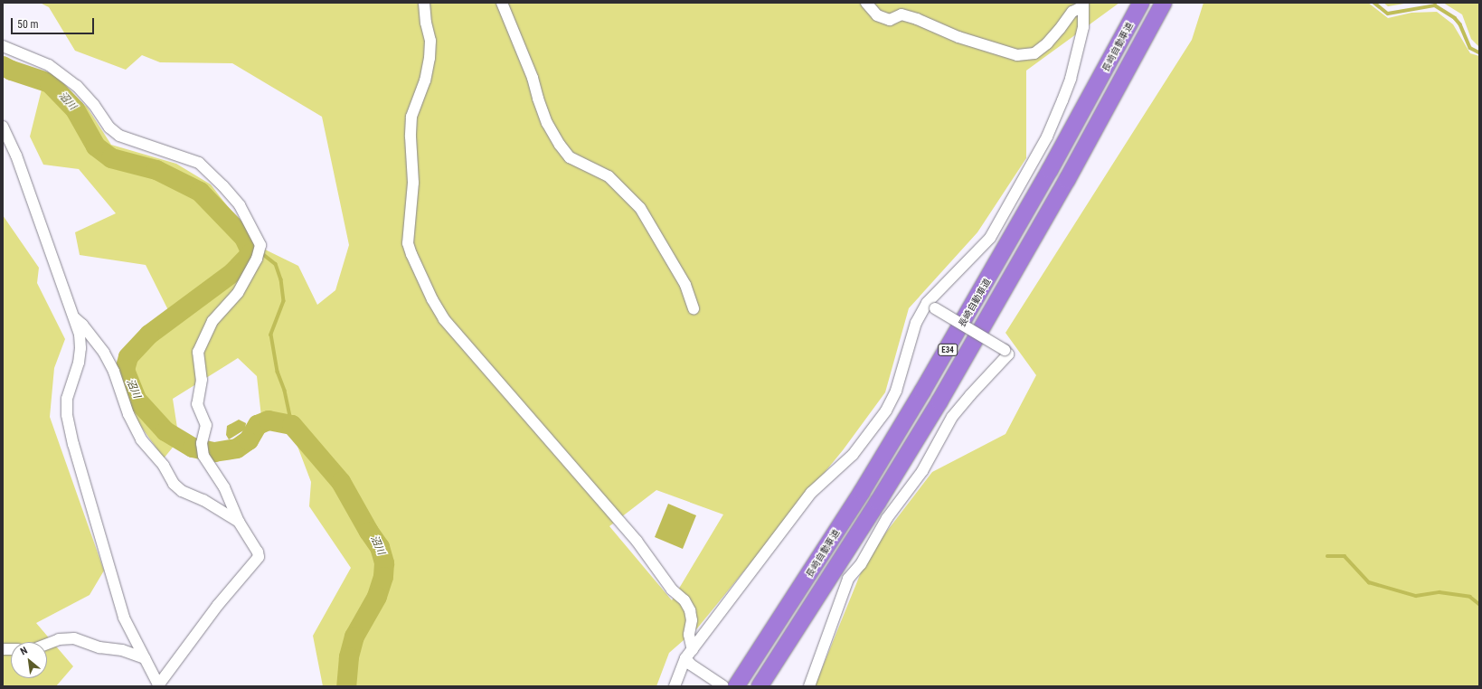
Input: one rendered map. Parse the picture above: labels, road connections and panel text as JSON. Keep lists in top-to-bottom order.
{
  "streets": {
    "highway": ["長崎自動車道", "E34"]
  },
  "water": ["沼川"],
  "scale_bar": "50 m",
  "north": "top left"
}
